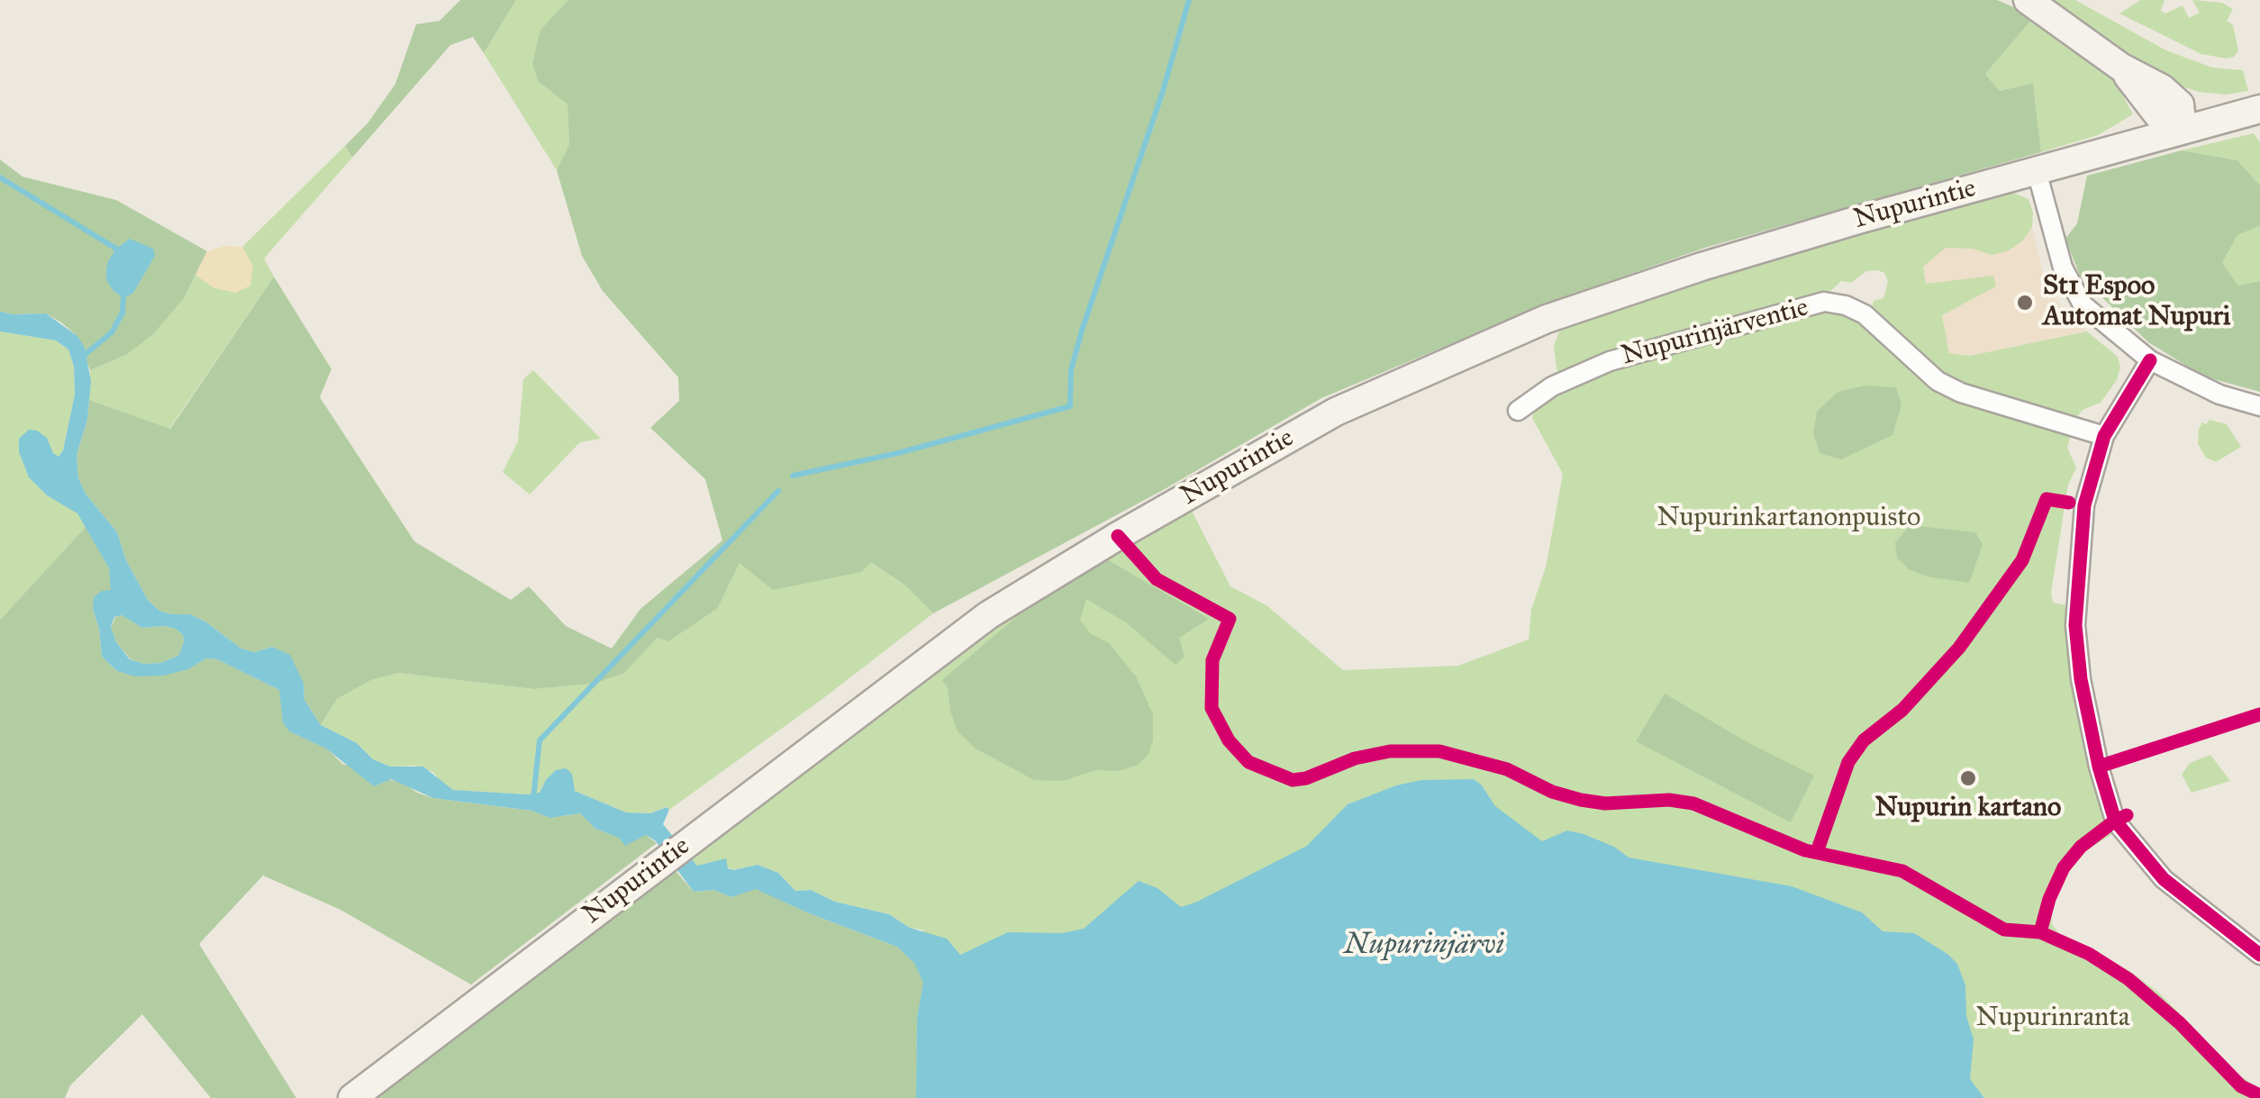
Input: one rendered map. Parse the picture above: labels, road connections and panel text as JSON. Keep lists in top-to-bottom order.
{
  "streets": {
    "main road": ["Nupurintie"],
    "street": ["Nupurinjärventie"]
  },
  "water": ["Nupurinjärvi"],
  "parks": ["Nupurinkartanonpuisto", "Nupurinranta"],
  "places": ["St1 Espoo Automat Nupuri", "Nupurin kartano"]
}
